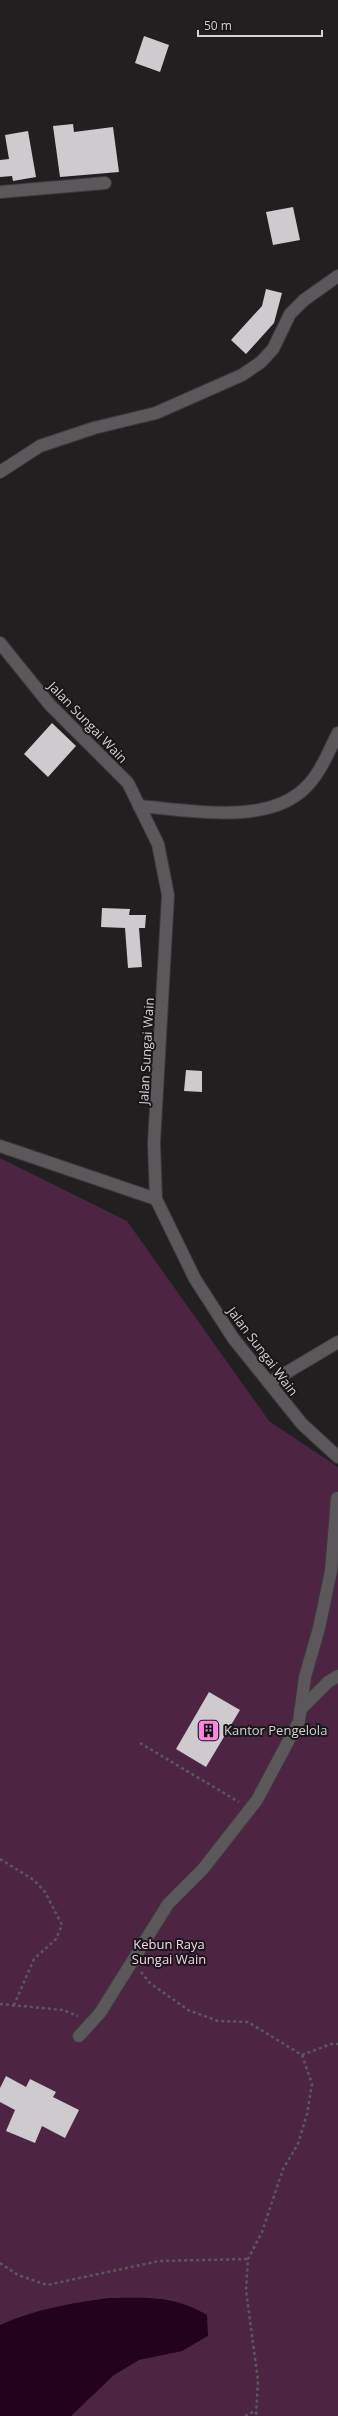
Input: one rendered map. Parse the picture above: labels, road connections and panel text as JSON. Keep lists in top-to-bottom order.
{
  "streets": {
    "street": ["Jalan Sungai Wain"]
  },
  "parks": ["Kebun Raya Sungai Wain"],
  "places": {
    "building": ["Kantor Pengelola"]
  },
  "scale_bar": "50 m"
}
